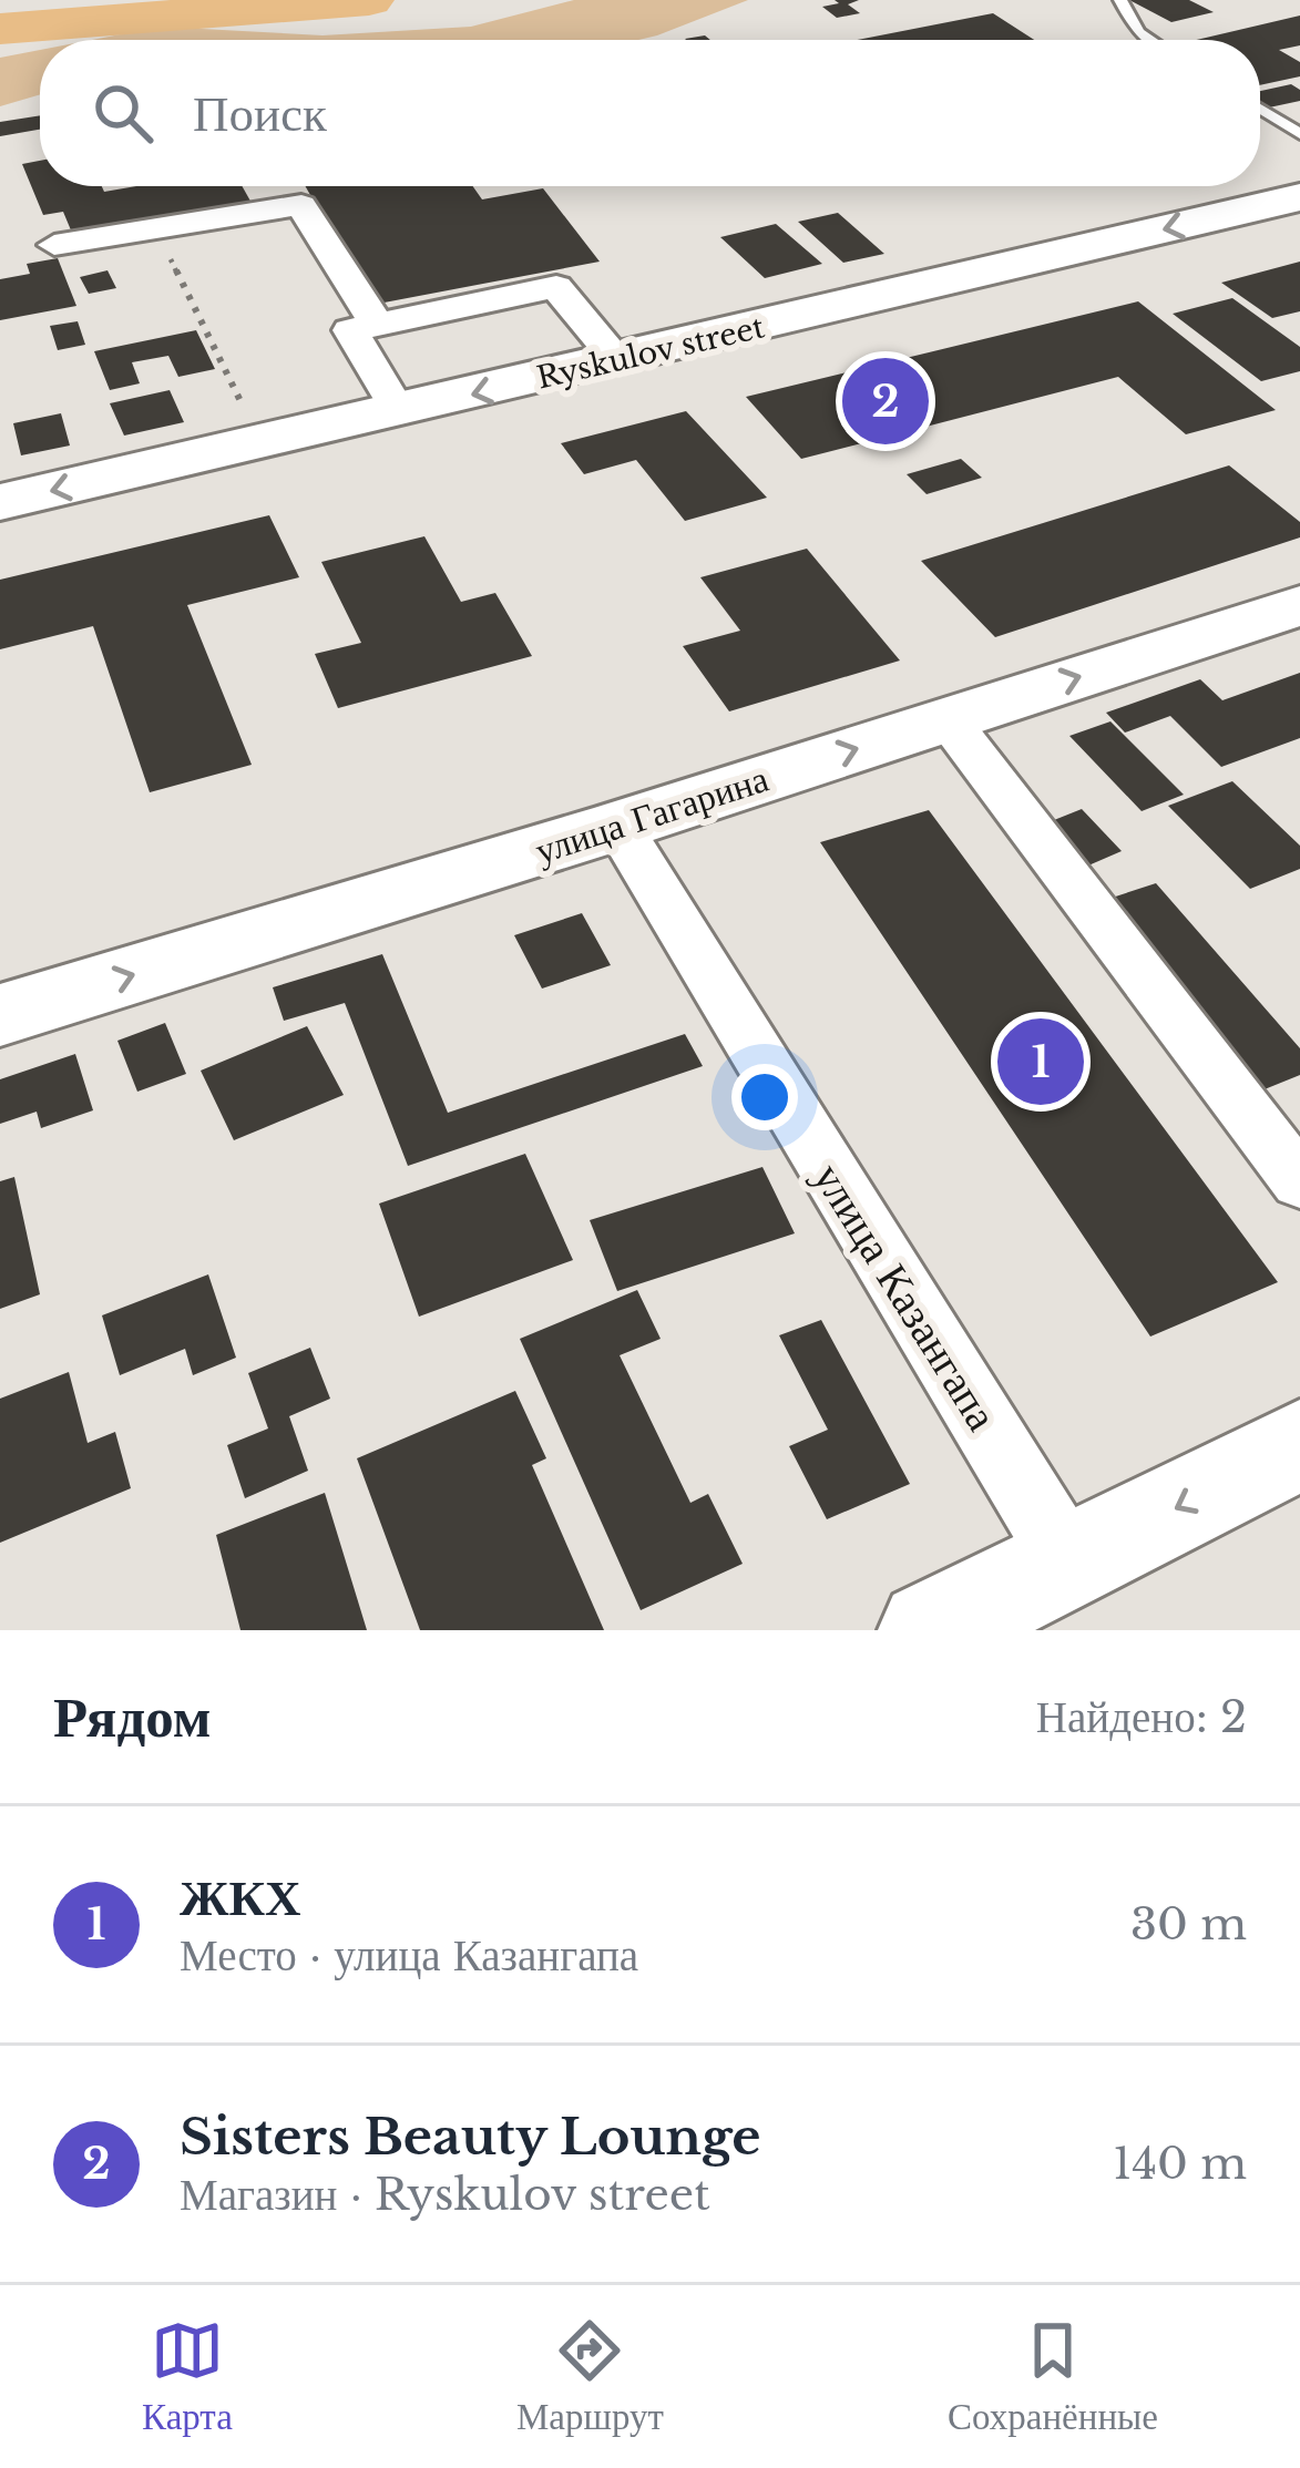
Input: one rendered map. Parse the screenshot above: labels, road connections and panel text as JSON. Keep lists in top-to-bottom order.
{
  "streets": {
    "main road": ["Ryskulov street", "улица Гагарина"],
    "street": ["улица Казангапа"]
  },
  "crossings": [
    ["улица Гагарина", "улица Казангапа"]
  ],
  "one_way": ["Ryskulov street", "улица Гагарина"],
  "page": {
    "search": "Поиск",
    "pins": ["2", "1"],
    "heading": ["Рядом", "Найдено: 2"],
    "list": [
      {
        "mark": "1",
        "name": "ЖКХ",
        "note": "Место · улица Казангапа",
        "value": "30 m"
      },
      {
        "mark": "2",
        "name": "Sisters Beauty Lounge",
        "note": "Магазин · Ryskulov street",
        "value": "140 m"
      }
    ],
    "nav": ["Карта", "Маршрут", "Сохранённые"]
  }
}
